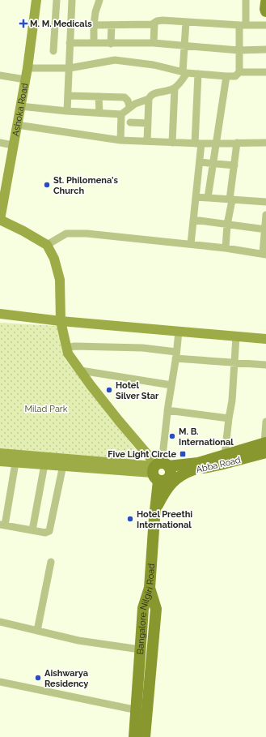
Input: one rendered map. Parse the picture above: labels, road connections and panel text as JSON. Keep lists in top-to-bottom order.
{
  "streets": {
    "main road": ["Ashoka Road", "Abba Road", "Bangalore Nilgiri Road"]
  },
  "crossings": [
    ["Abba Road", "Bangalore Nilgiri Road"]
  ],
  "parks": ["Milad Park"],
  "places": {
    "health": ["M. M. Medicals"],
    "other": [
      "St. Philomena's Church",
      "Hotel Silver Star",
      "M. B. International",
      "Hotel Preethi International",
      "Aishwarya Residency"
    ],
    "transit": ["Five Light Circle"]
  }
}
